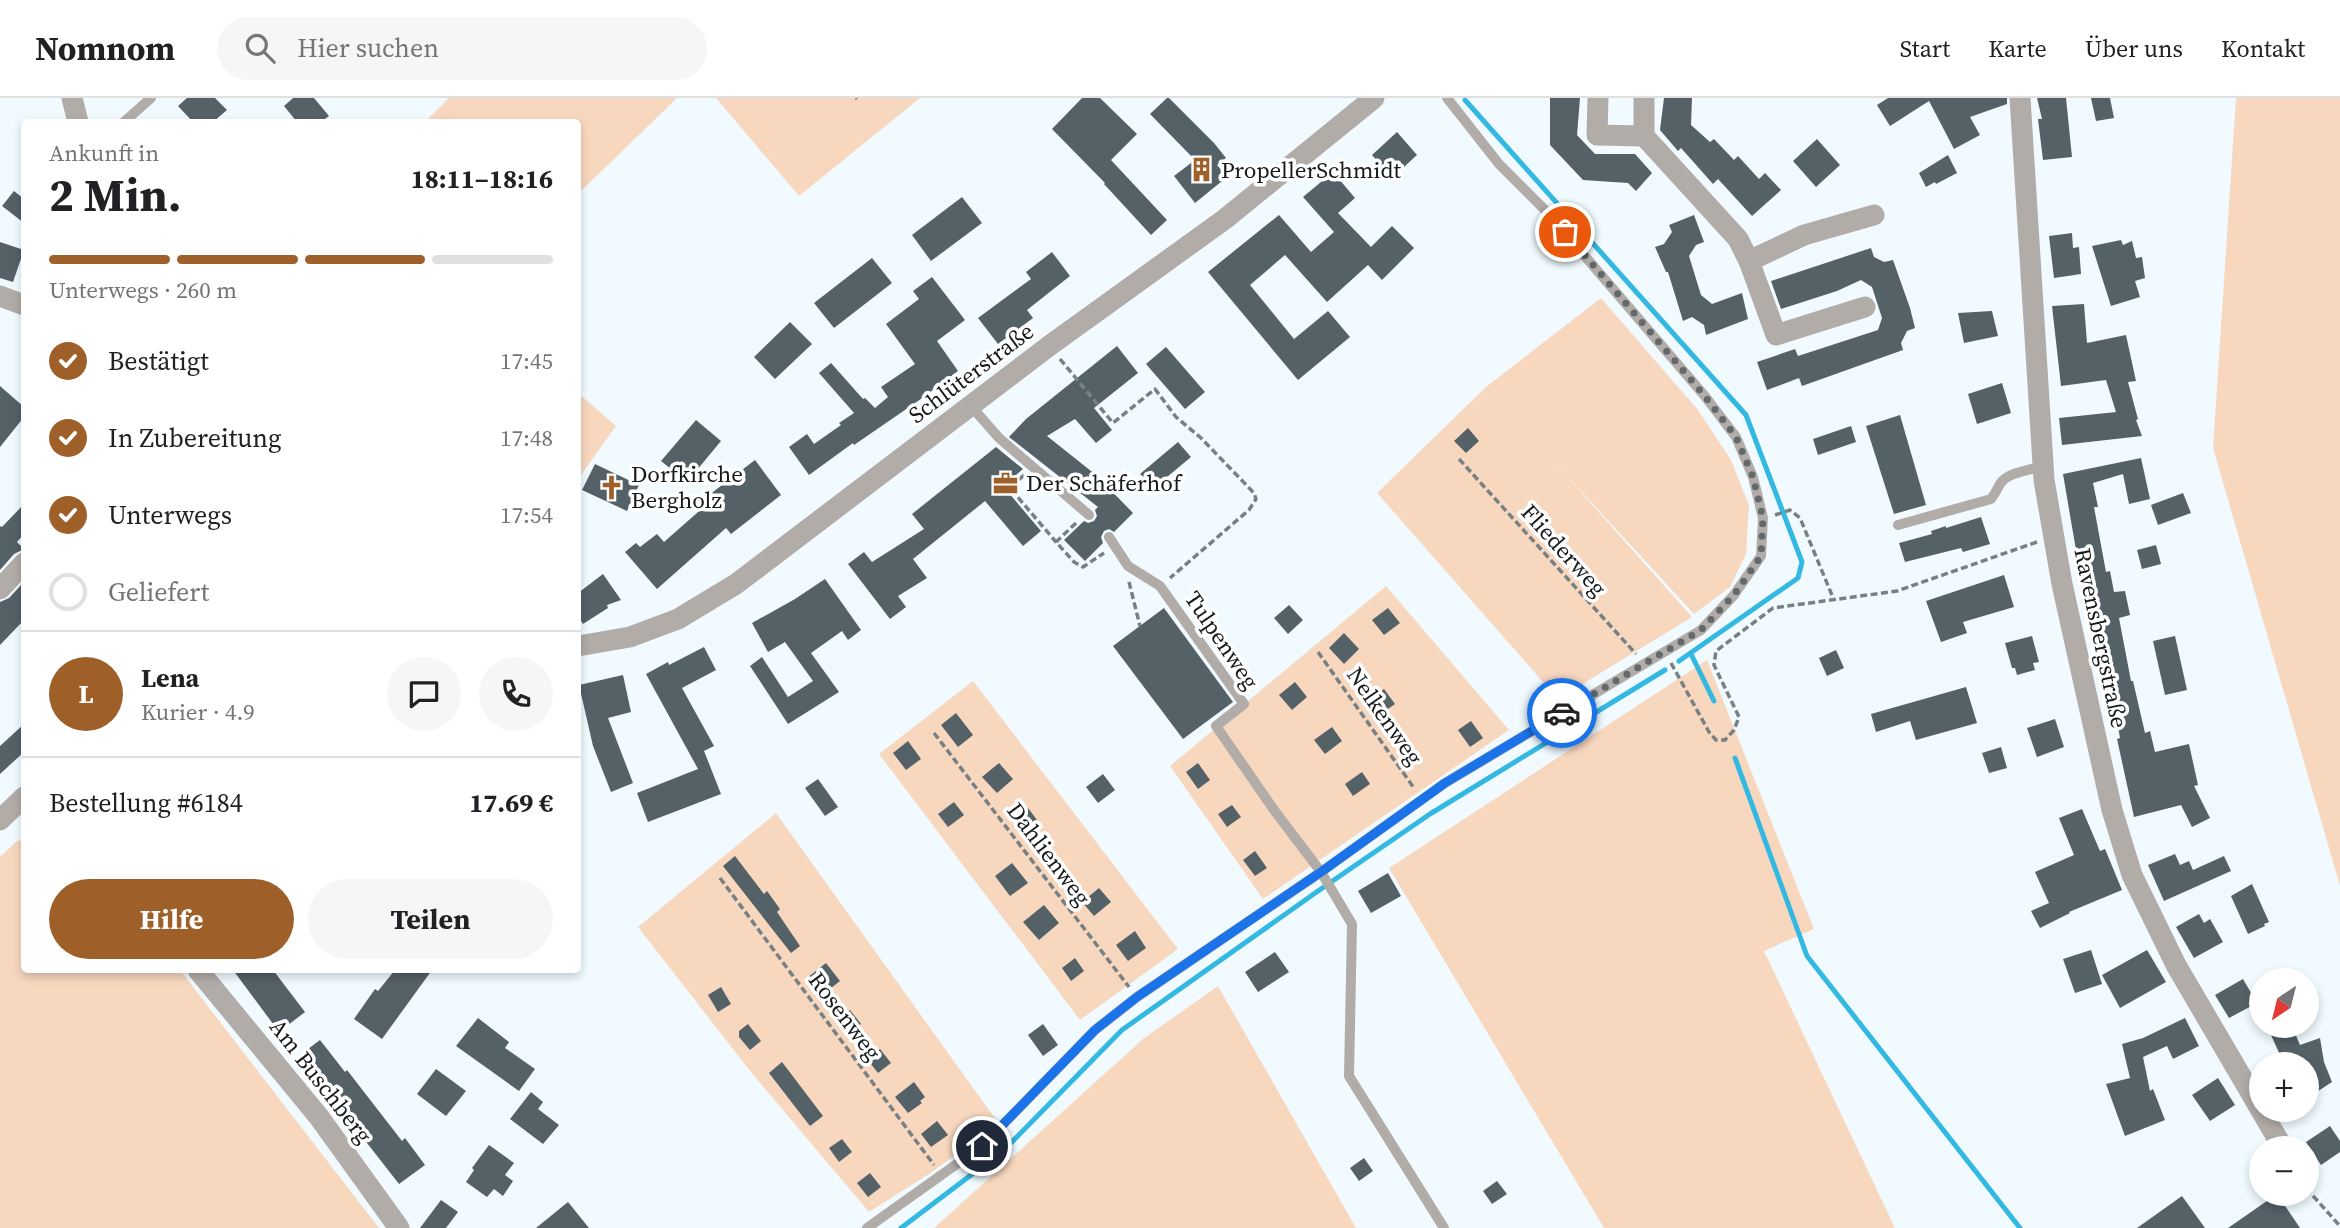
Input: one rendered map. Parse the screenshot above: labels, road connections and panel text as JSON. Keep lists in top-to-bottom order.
{
  "streets": {
    "street": ["Schlüterstraße", "Ravensbergstraße", "Am Buschberg"],
    "lane": ["Tulpenweg"],
    "path": [
      "Fliederweg",
      "Nelkenweg",
      "Dahlienweg",
      "Rosenweg"
    ]
  },
  "places": {
    "building": ["PropellerSchmidt"],
    "office": ["Der Schäferhof"],
    "church": ["Dorfkirche Bergholz"]
  },
  "north": "bottom left",
  "page": {
    "header": "Nomnom",
    "search": "Hier suchen",
    "nav": [
      "Start",
      "Karte",
      "Über uns",
      "Kontakt"
    ],
    "heading": ["2 Min.", "Ankunft in", "18:11–18:16"],
    "panel": [
      "Lena",
      "Kurier · 4.9",
      "Bestellung #6184",
      "17.69 €"
    ],
    "bar": "Unterwegs · 260 m",
    "list": [
      ["Bestätigt", "17:45"],
      ["In Zubereitung", "17:48"],
      ["Unterwegs", "17:54"],
      "Geliefert"
    ],
    "round": "L",
    "buttons": ["Hilfe", "Teilen"],
    "map_buttons": ["+", "−"]
  }
}
